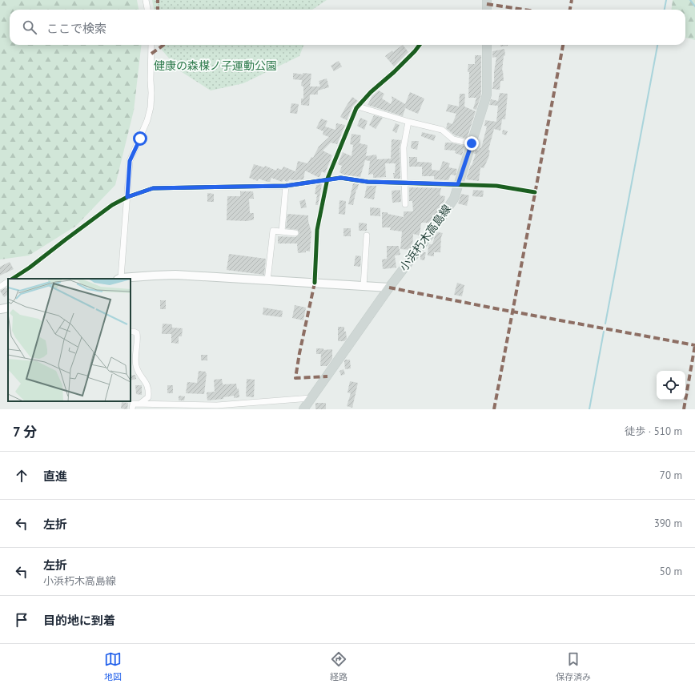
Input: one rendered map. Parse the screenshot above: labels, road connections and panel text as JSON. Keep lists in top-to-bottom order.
{
  "streets": {
    "main road": ["小浜朽木高島線"]
  },
  "parks": ["健康の森楳ノ子運動公園"],
  "page": {
    "search": "ここで検索",
    "heading": ["7 分", "徒歩 · 510 m"],
    "list": [
      ["直進", "70 m"],
      ["左折", "390 m"],
      ["左折", "小浜朽木高島線", "50 m"],
      "目的地に到着"
    ],
    "nav": ["地図", "経路", "保存済み"]
  }
}
